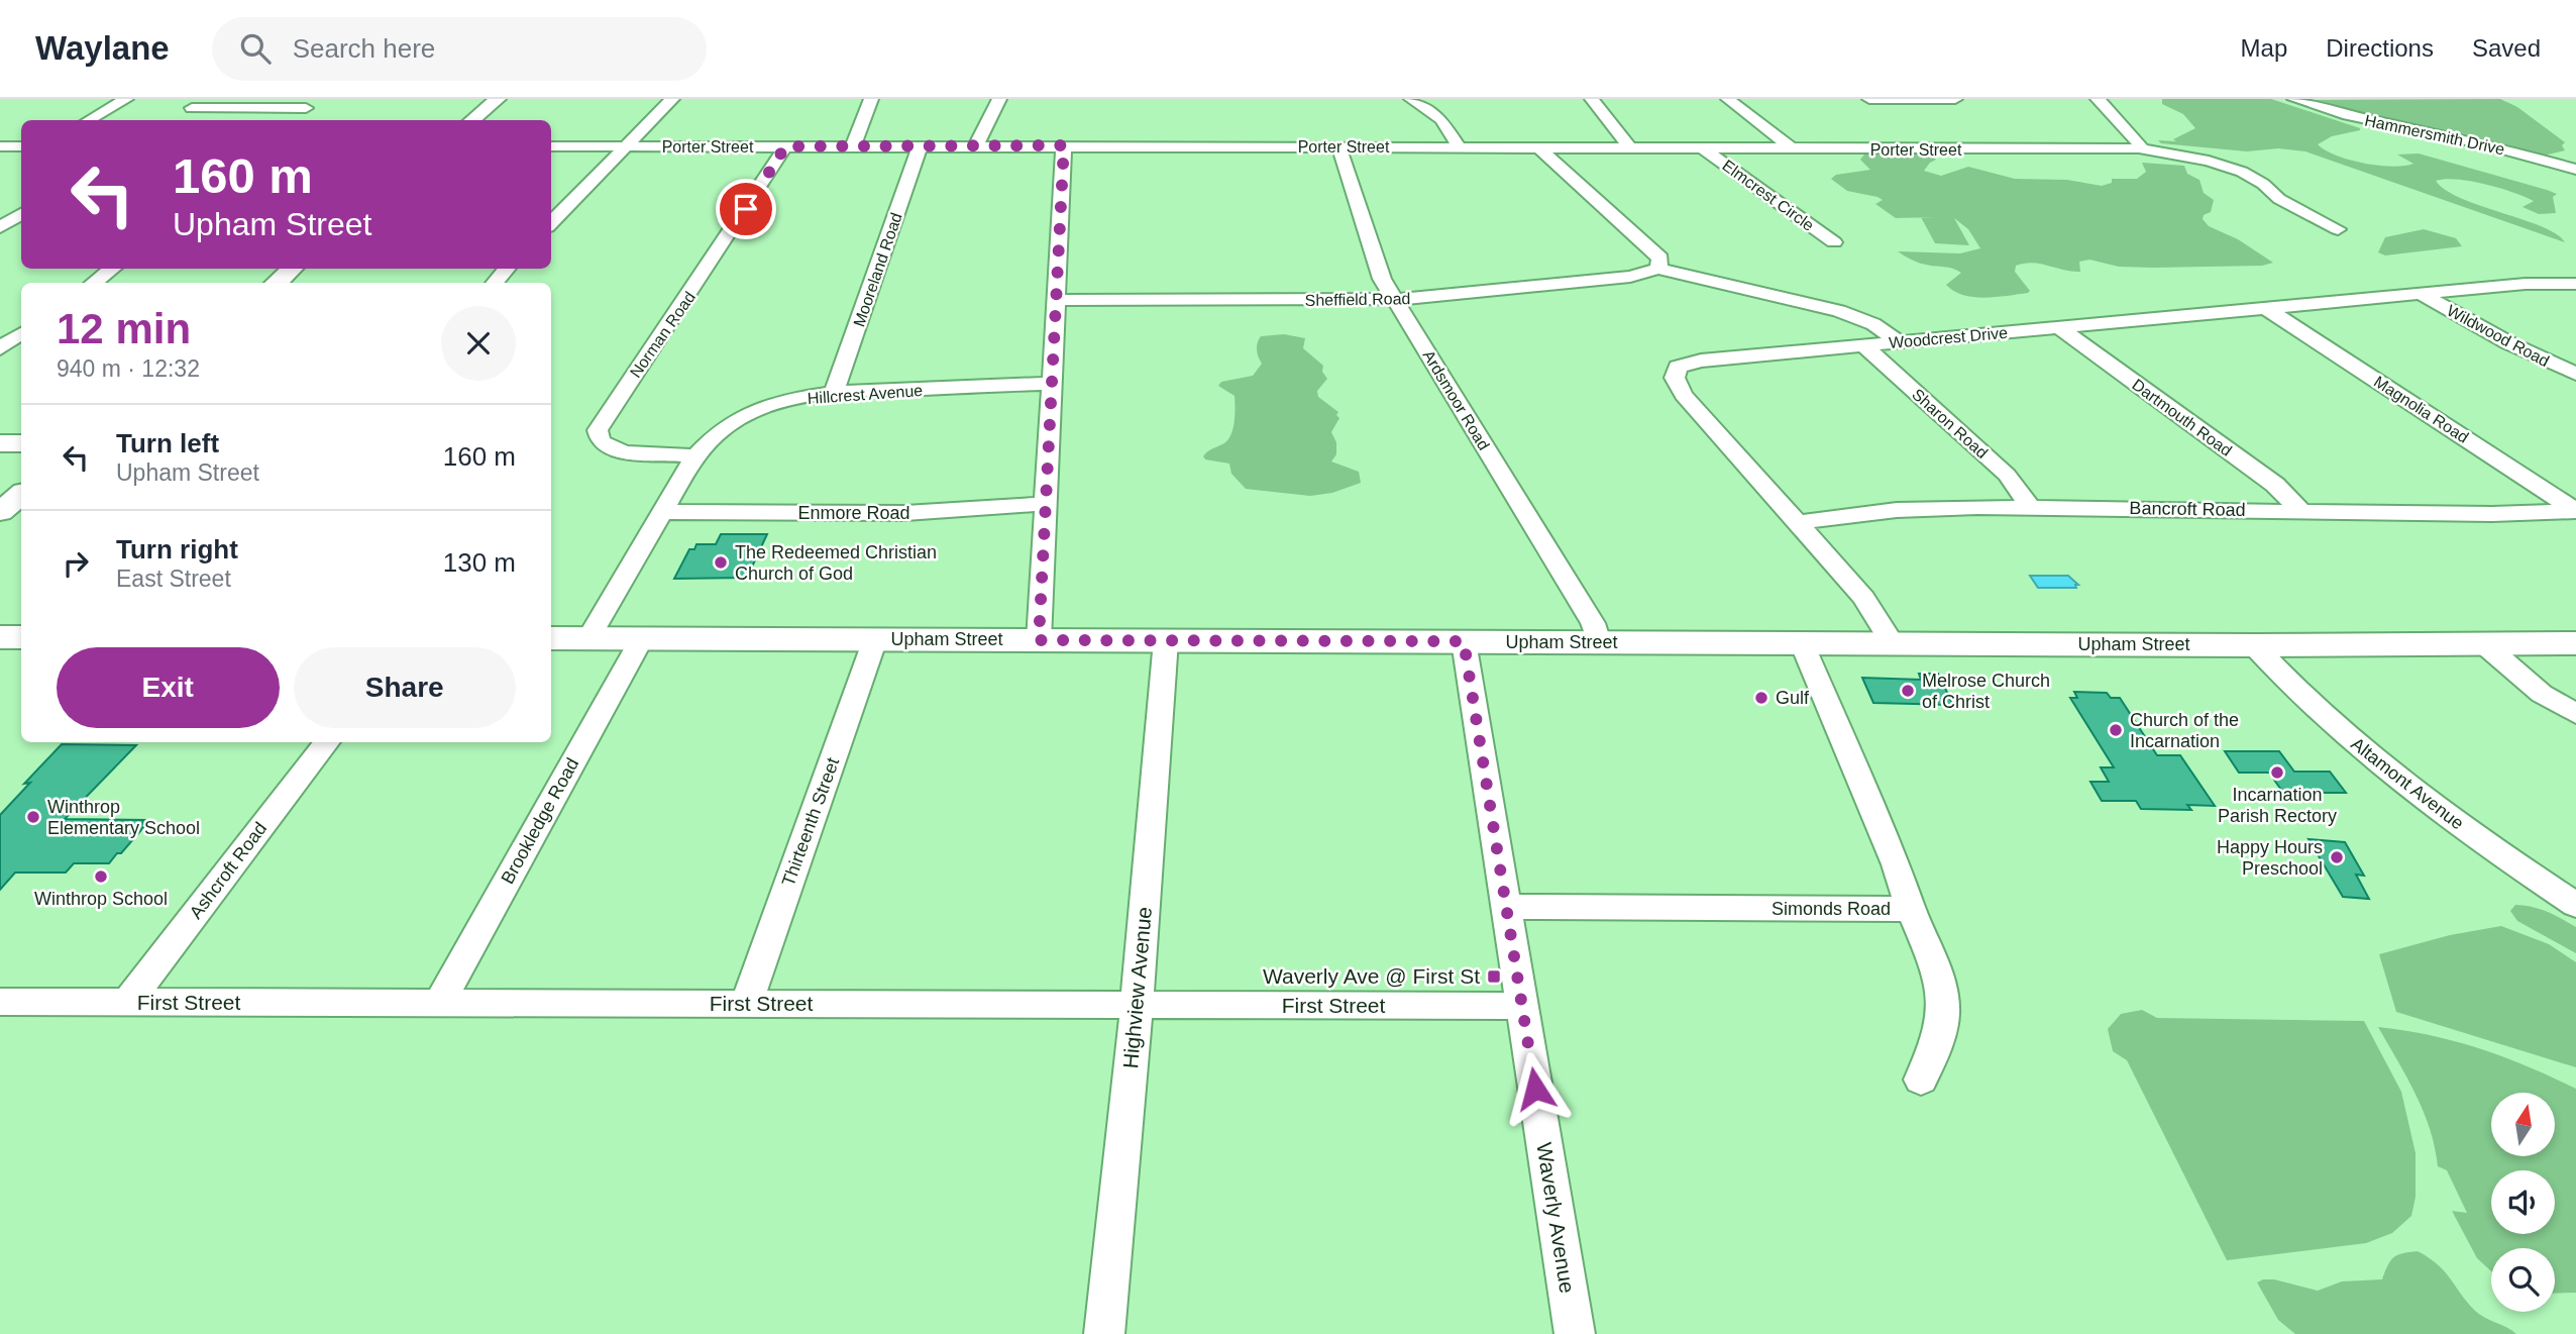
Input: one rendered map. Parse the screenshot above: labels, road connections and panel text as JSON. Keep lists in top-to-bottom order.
{
  "streets": {
    "main road": ["Upham Street"],
    "street": [
      "Hammersmith Drive",
      "Porter Street",
      "Elmcrest Circle",
      "Mooreland Road",
      "Sheffield Road",
      "Norman Road",
      "Wildwood Road",
      "Woodcrest Drive",
      "Hillcrest Avenue",
      "Ardsmoor Road",
      "Magnolia Road",
      "Dartmouth Road",
      "Sharon Road",
      "Bancroft Road",
      "Enmore Road",
      "Altamont Avenue",
      "Brookledge Road",
      "Thirteenth Street",
      "Ashcroft Road",
      "Simonds Road",
      "Highview Avenue",
      "First Street",
      "Waverly Avenue"
    ]
  },
  "crossings": [
    ["Porter Street", "Elmcrest Circle"],
    ["Porter Street", "Mooreland Road"],
    ["Porter Street", "Norman Road"],
    ["Porter Street", "Ardsmoor Road"],
    ["Mooreland Road", "Hillcrest Avenue"],
    ["Sheffield Road", "Woodcrest Drive"],
    ["Sheffield Road", "Ardsmoor Road"],
    ["Norman Road", "Hillcrest Avenue"],
    ["Wildwood Road", "Woodcrest Drive"],
    ["Woodcrest Drive", "Magnolia Road"],
    ["Woodcrest Drive", "Dartmouth Road"],
    ["Woodcrest Drive", "Sharon Road"],
    ["Woodcrest Drive", "Bancroft Road"],
    ["Woodcrest Drive", "Upham Street"],
    ["Hillcrest Avenue", "Enmore Road"],
    ["Hillcrest Avenue", "Upham Street"],
    ["Ardsmoor Road", "Upham Street"],
    ["Magnolia Road", "Bancroft Road"],
    ["Dartmouth Road", "Bancroft Road"],
    ["Sharon Road", "Bancroft Road"],
    ["Upham Street", "Altamont Avenue"],
    ["Upham Street", "Brookledge Road"],
    ["Upham Street", "Thirteenth Street"],
    ["Upham Street", "Simonds Road"],
    ["Upham Street", "Highview Avenue"],
    ["Upham Street", "Waverly Avenue"],
    ["Brookledge Road", "First Street"],
    ["Thirteenth Street", "First Street"],
    ["Ashcroft Road", "First Street"],
    ["Simonds Road", "Waverly Avenue"],
    ["Highview Avenue", "First Street"],
    ["First Street", "Waverly Avenue"]
  ],
  "places": {
    "other": [
      "The Redeemed Christian Church of God",
      "Melrose Church of Christ",
      "Gulf",
      "Church of the Incarnation",
      "Incarnation Parish Rectory",
      "Winthrop Elementary School",
      "Happy Hours Preschool",
      "Winthrop School"
    ],
    "transit": ["Waverly Ave @ First St"]
  },
  "north": "top",
  "page": {
    "header": "Waylane",
    "search": "Search here",
    "nav": ["Map", "Directions", "Saved"],
    "turn": ["160 m", "Upham Street"],
    "heading": ["12 min", "940 m · 12:32"],
    "list": [
      {
        "name": "Turn left",
        "note": "Upham Street",
        "value": "160 m"
      },
      {
        "name": "Turn right",
        "note": "East Street",
        "value": "130 m"
      }
    ],
    "buttons": ["Exit", "Share"]
  }
}
